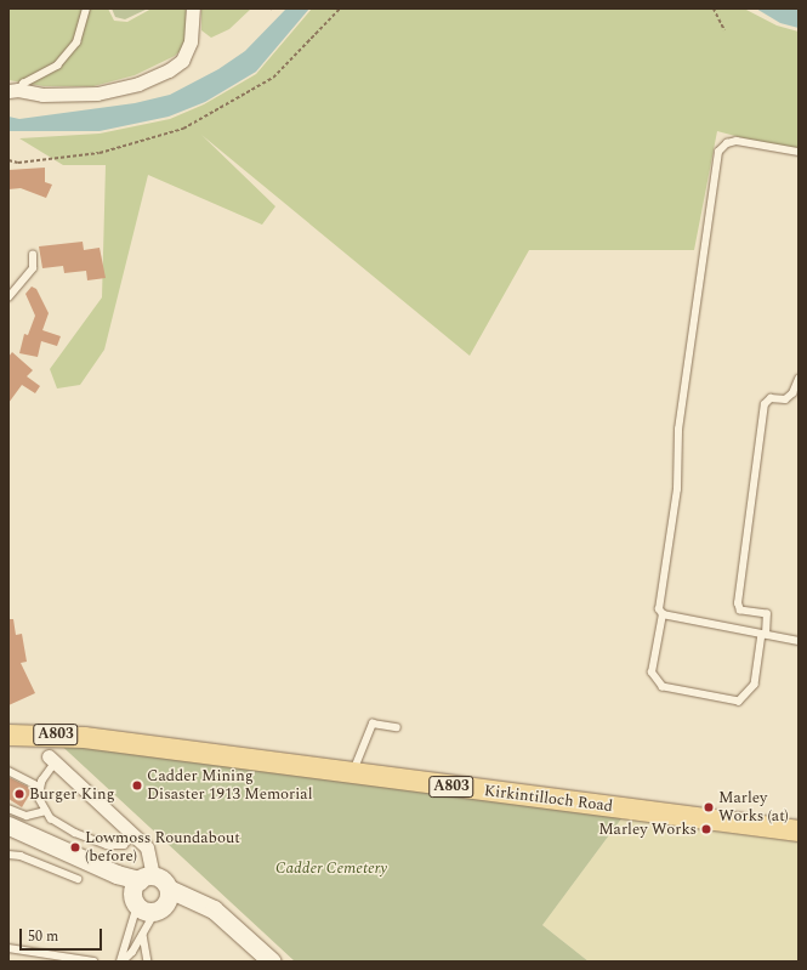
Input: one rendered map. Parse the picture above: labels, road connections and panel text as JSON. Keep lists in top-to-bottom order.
{
  "streets": {
    "main road": ["A803", "Kirkintilloch Road"]
  },
  "parks": ["Cadder Cemetery"],
  "places": [
    "Cadder Mining Disaster 1913 Memorial",
    "Burger King",
    "Marley Works (at)",
    "Marley Works",
    "Lowmoss Roundabout (before)"
  ],
  "scale_bar": "50 m"
}
